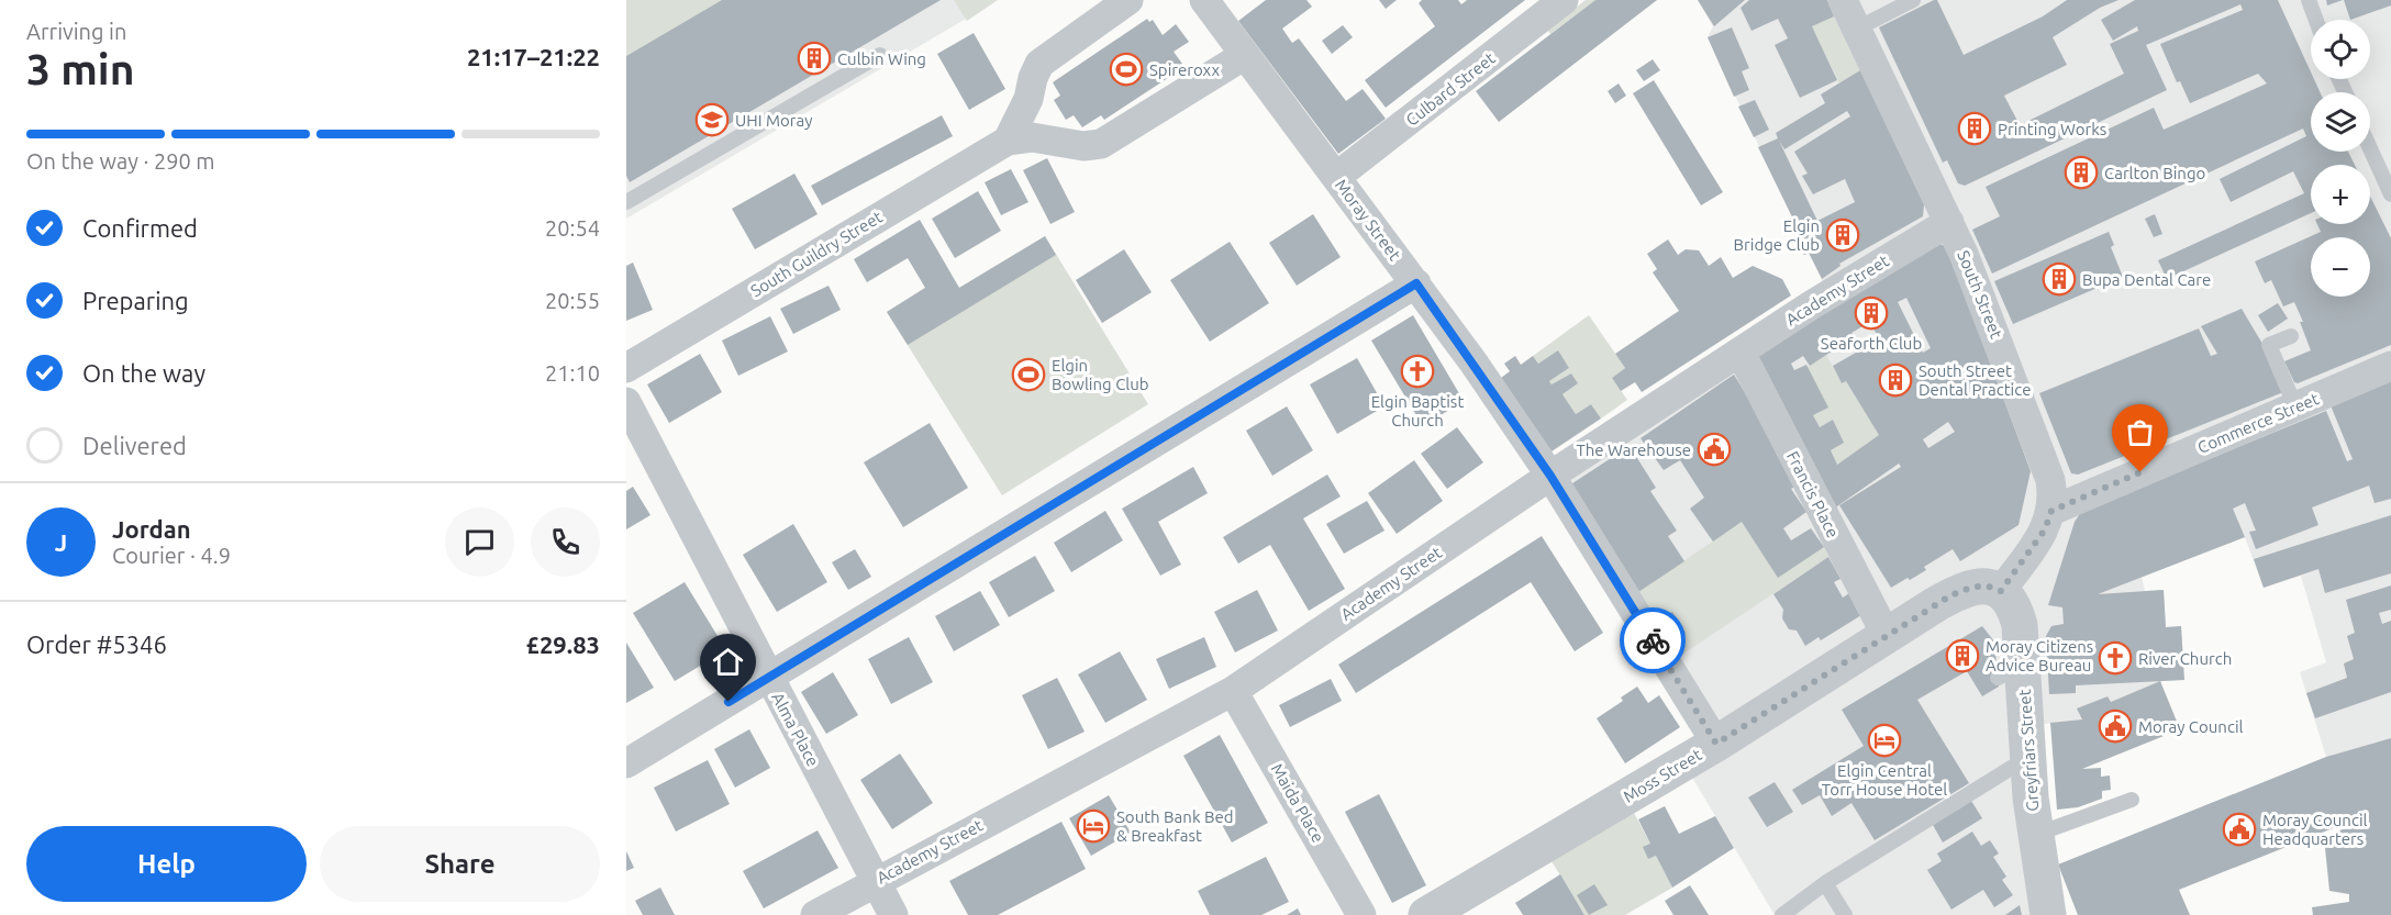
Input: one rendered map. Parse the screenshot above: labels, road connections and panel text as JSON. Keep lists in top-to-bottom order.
{
  "streets": {
    "street": [
      "Culbard Street",
      "Moray Street",
      "South Guildry Street",
      "Academy Street",
      "South Street",
      "Commerce Street",
      "Francis Place",
      "Alma Place",
      "Greyfriars Street",
      "Moss Street",
      "Maida Place"
    ]
  },
  "crossings": [
    ["Culbard Street", "Moray Street"],
    ["Moray Street", "South Guildry Street"],
    ["Moray Street", "Academy Street"],
    ["Moray Street", "Moss Street"],
    ["Academy Street", "South Street"],
    ["Academy Street", "Francis Place"],
    ["Academy Street", "Alma Place"],
    ["Academy Street", "Maida Place"],
    ["South Street", "Commerce Street"],
    ["South Street", "Greyfriars Street"],
    ["South Street", "Moss Street"],
    ["Francis Place", "Moss Street"],
    ["Greyfriars Street", "Moss Street"]
  ],
  "places": {
    "building": [
      "Culbin Wing",
      "Printing Works",
      "Carlton Bingo",
      "Elgin Bridge Club",
      "Bupa Dental Care",
      "Seaforth Club",
      "South Street Dental Practice",
      "Moray Citizens Advice Bureau"
    ],
    "sports": ["Spireroxx", "Elgin Bowling Club"],
    "school or university": ["UHI Moray"],
    "church": ["Elgin Baptist Church", "River Church"],
    "public building": ["The Warehouse", "Moray Council", "Moray Council Headquarters"],
    "hotel": ["Elgin Central Torr House Hotel", "South Bank Bed & Breakfast"]
  },
  "page": {
    "heading": ["3 min", "Arriving in", "21:17–21:22"],
    "panel": [
      "Jordan",
      "Courier · 4.9",
      "Order #5346",
      "£29.83"
    ],
    "map_buttons": ["+", "−"],
    "bar": "On the way · 290 m",
    "list": [
      ["Confirmed", "20:54"],
      ["Preparing", "20:55"],
      ["On the way", "21:10"],
      "Delivered"
    ],
    "round": "J",
    "buttons": ["Help", "Share"]
  }
}
